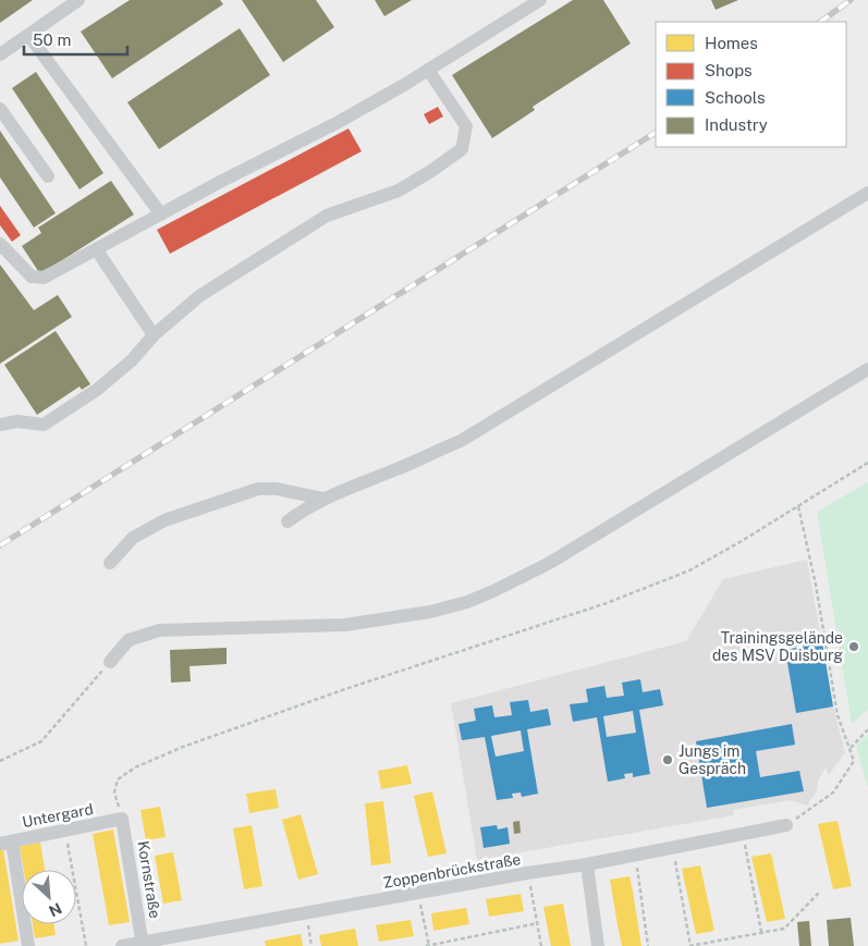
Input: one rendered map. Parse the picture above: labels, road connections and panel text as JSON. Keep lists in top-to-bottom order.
{
  "streets": {
    "street": ["Untergard", "Zoppenbrückstraße", "Kornstraße"]
  },
  "crossings": [
    ["Untergard", "Kornstraße"],
    ["Zoppenbrückstraße", "Kornstraße"]
  ],
  "places": ["Trainingsgelände des MSV Duisburg", "Jungs im Gespräch"],
  "legend": [
    "Homes",
    "Shops",
    "Schools",
    "Industry"
  ],
  "scale_bar": "50 m",
  "north": "bottom right"
}
